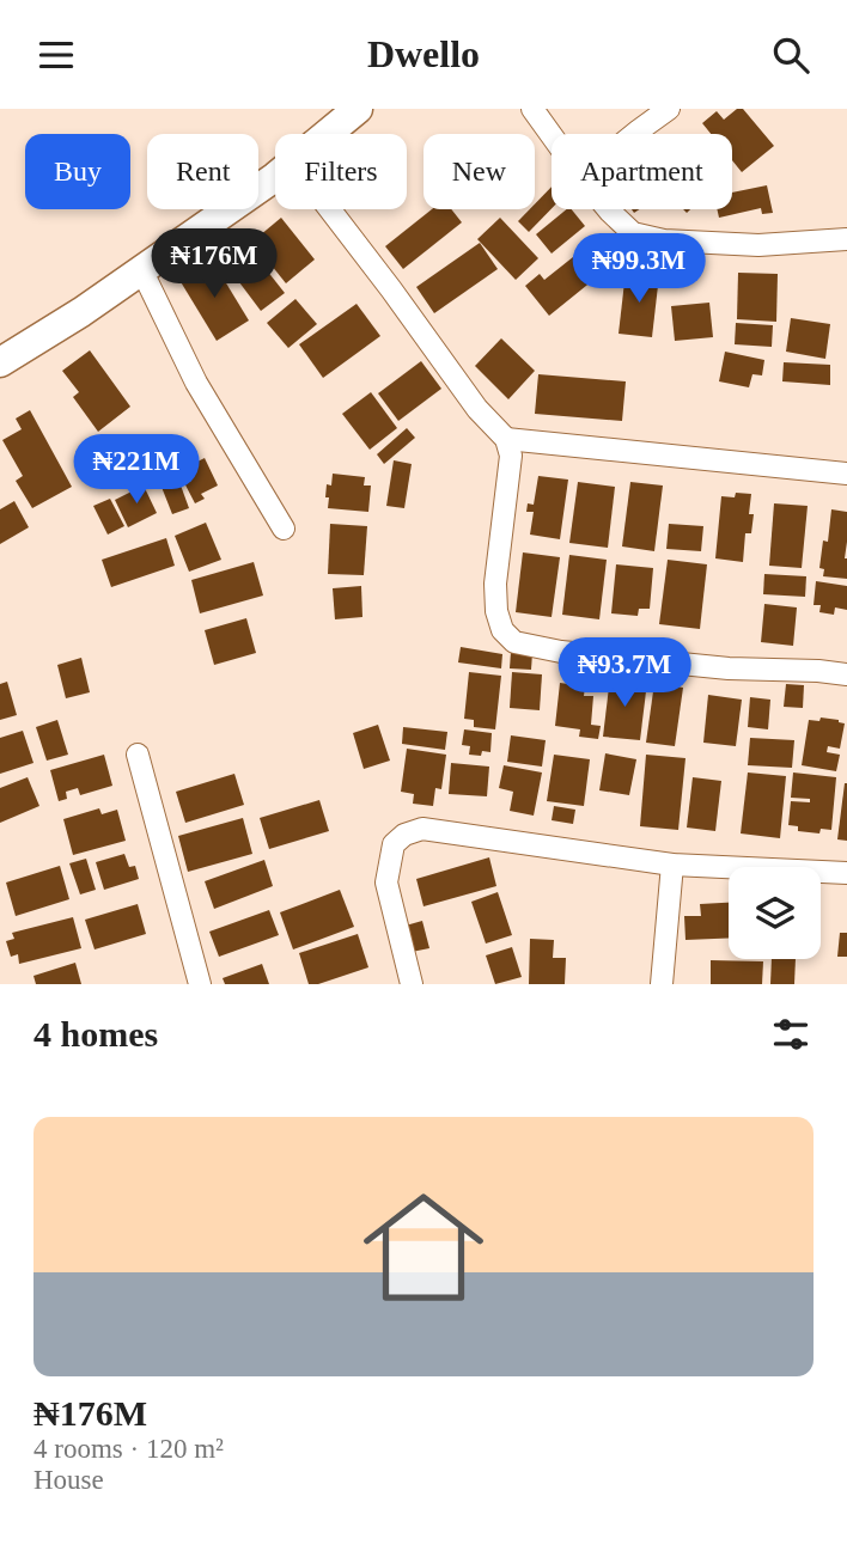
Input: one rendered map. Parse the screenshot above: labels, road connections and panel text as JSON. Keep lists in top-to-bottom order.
{
  "page": {
    "header": "Dwello",
    "chip": [
      "Buy",
      "Rent",
      "Filters",
      "New",
      "Apartment"
    ],
    "price": [
      "₦176M",
      "₦99.3M",
      "₦221M",
      "₦93.7M"
    ],
    "heading": "4 homes",
    "list": [
      {
        "name": "₦176M",
        "note": "4 rooms · 120 m² · House"
      }
    ]
  }
}
